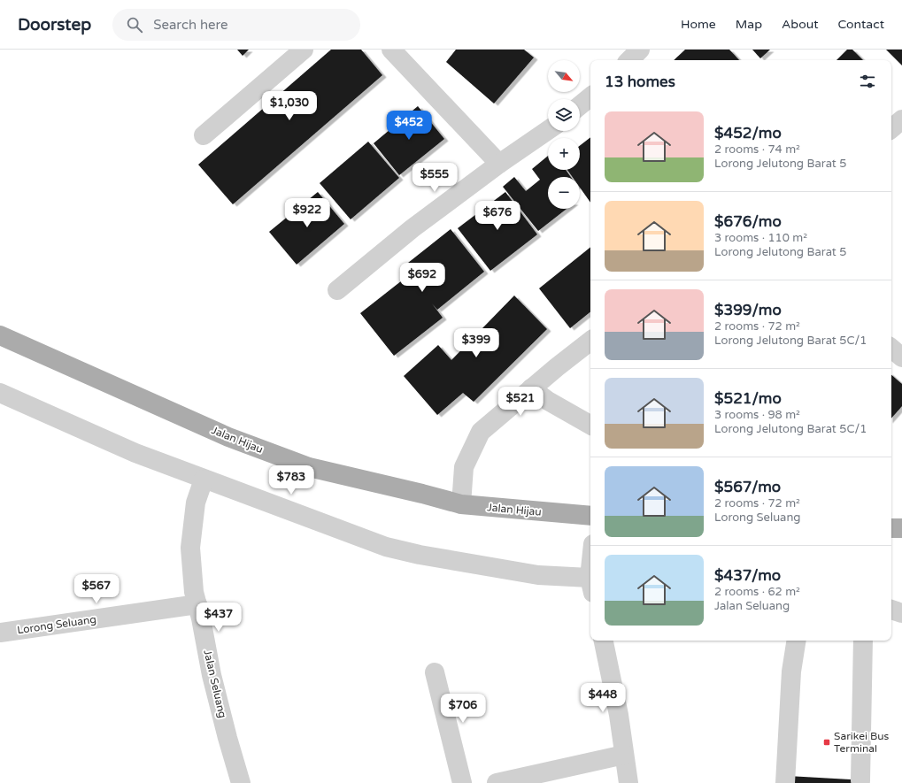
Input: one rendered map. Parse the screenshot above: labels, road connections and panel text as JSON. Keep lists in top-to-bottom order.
{
  "streets": {
    "main road": ["Jalan Hijau"],
    "street": ["Lorong Seluang", "Jalan Seluang"]
  },
  "crossings": [
    ["Lorong Seluang", "Jalan Seluang"]
  ],
  "places": {
    "transit": ["Sarikei Bus Terminal"]
  },
  "north": "bottom right",
  "page": {
    "header": "Doorstep",
    "search": "Search here",
    "nav": [
      "Home",
      "Map",
      "About",
      "Contact"
    ],
    "map_buttons": ["+", "−"],
    "heading": "13 homes",
    "price": [
      "$1,030",
      "$452",
      "$555",
      "$922",
      "$676",
      "$692",
      "$399",
      "$521",
      "$783",
      "$567",
      "$437",
      "$448",
      "$706"
    ],
    "list": [
      {
        "name": "$452/mo",
        "note": "2 rooms · 74 m² · Lorong Jelutong Barat 5"
      },
      {
        "name": "$676/mo",
        "note": "3 rooms · 110 m² · Lorong Jelutong Barat 5"
      },
      {
        "name": "$399/mo",
        "note": "2 rooms · 72 m² · Lorong Jelutong Barat 5C/1"
      },
      {
        "name": "$521/mo",
        "note": "3 rooms · 98 m² · Lorong Jelutong Barat 5C/1"
      },
      {
        "name": "$567/mo",
        "note": "2 rooms · 72 m² · Lorong Seluang"
      },
      {
        "name": "$437/mo",
        "note": "2 rooms · 62 m² · Jalan Seluang"
      }
    ]
  }
}
